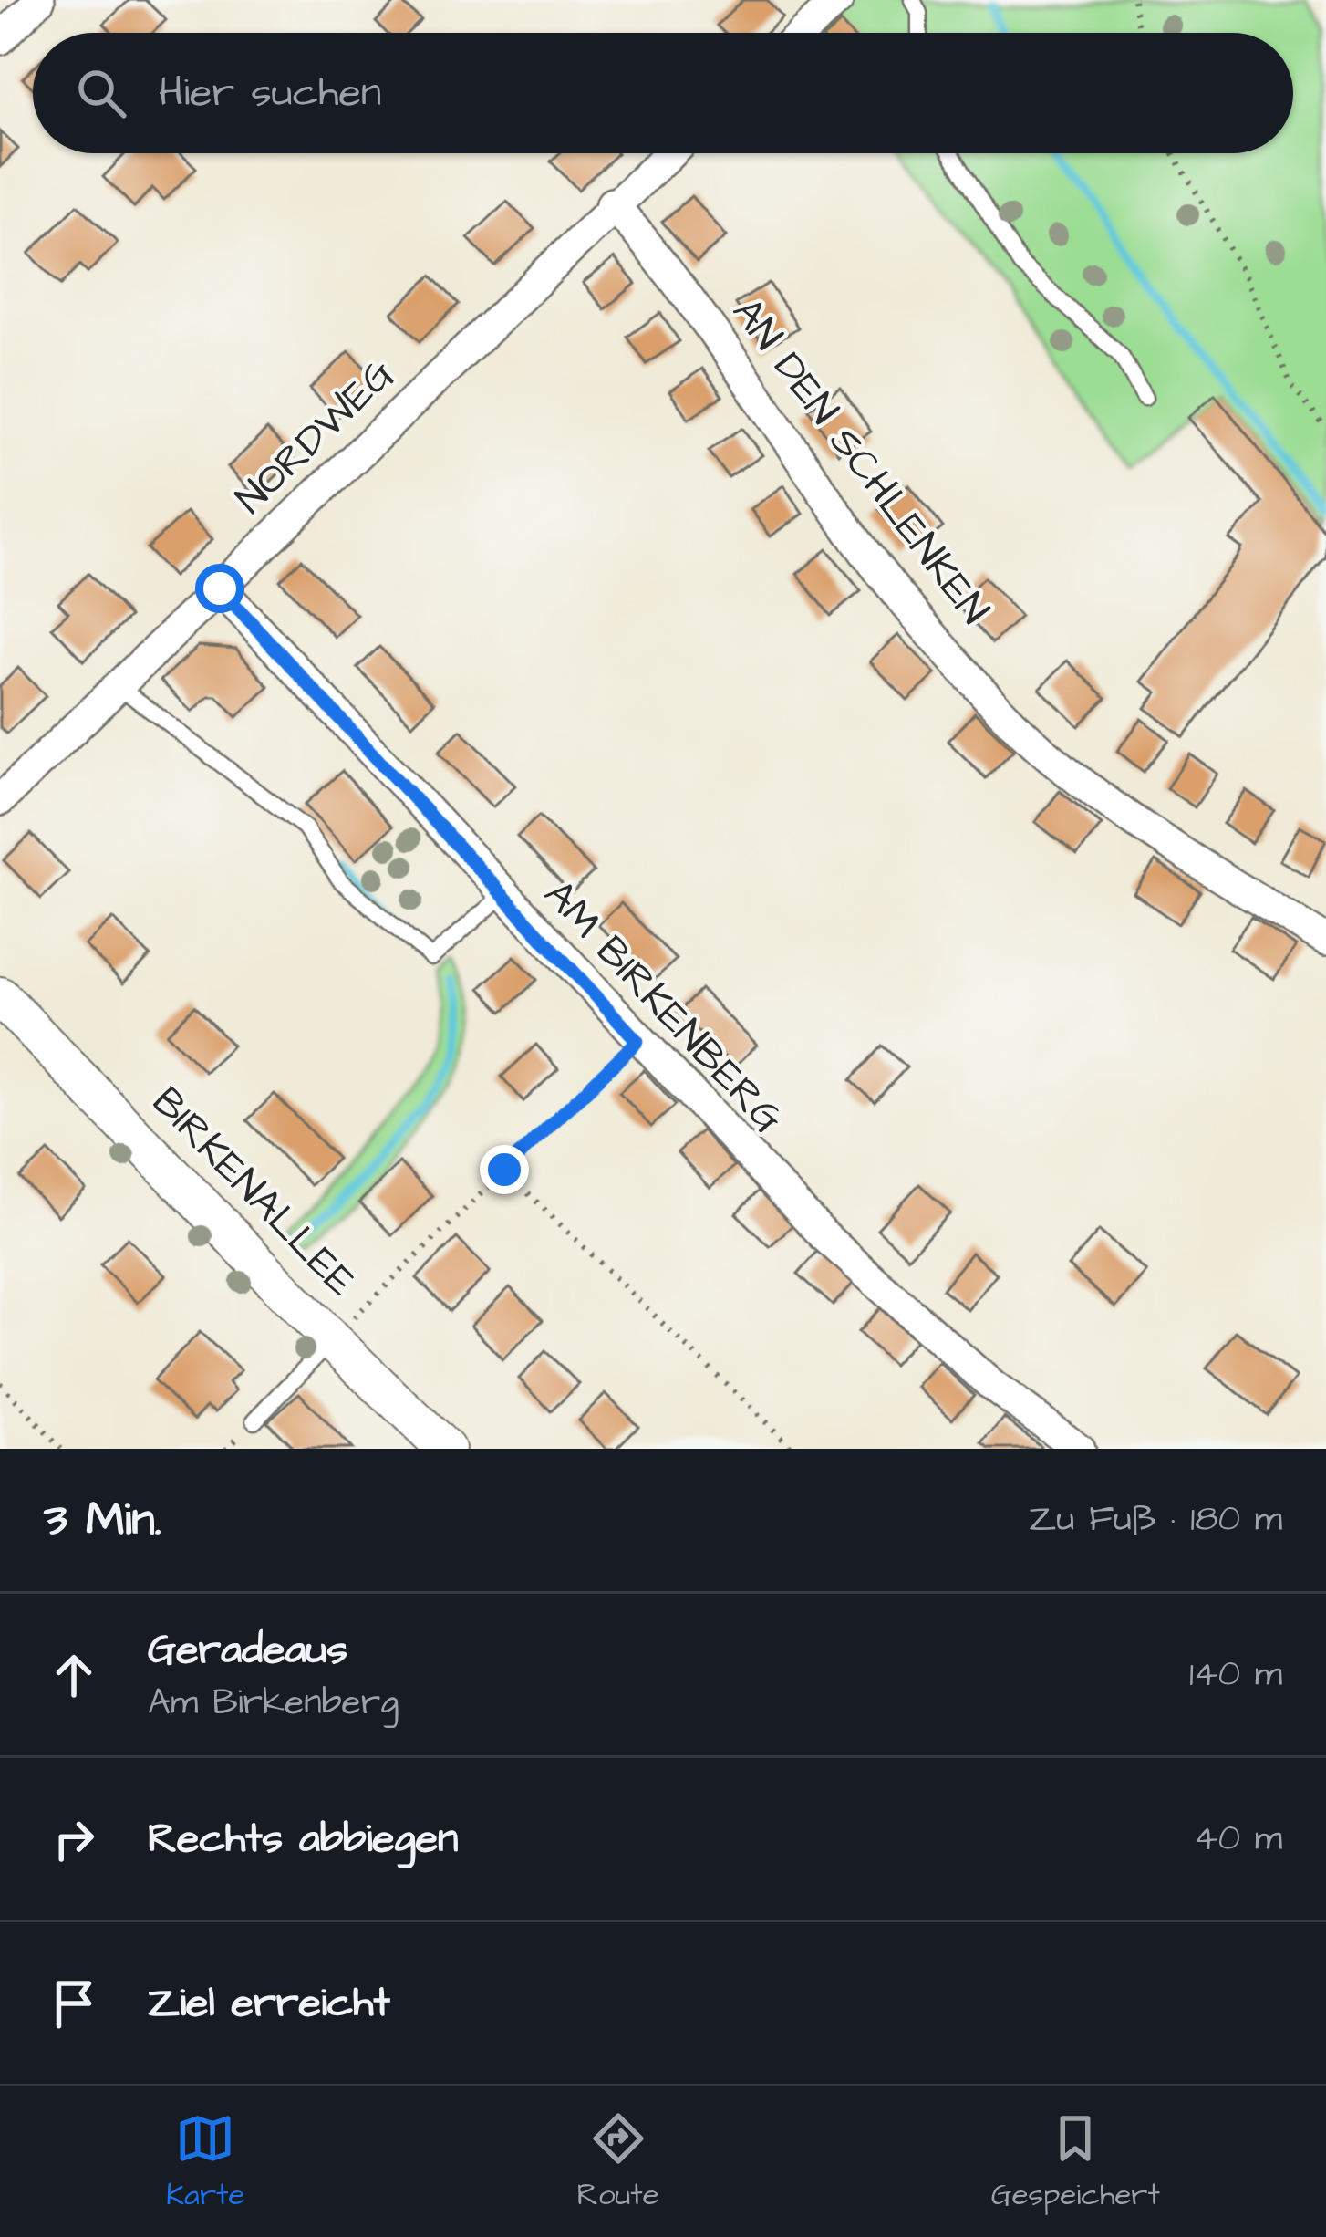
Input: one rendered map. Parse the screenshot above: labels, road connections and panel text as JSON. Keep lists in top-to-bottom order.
{
  "streets": {
    "street": [
      "NORDWEG",
      "AN DEN SCHLENKEN",
      "AM BIRKENBERG",
      "BIRKENALLEE"
    ]
  },
  "crossings": [
    ["NORDWEG", "AN DEN SCHLENKEN"],
    ["NORDWEG", "AM BIRKENBERG"]
  ],
  "page": {
    "search": "Hier suchen",
    "heading": ["3 Min.", "Zu Fuß · 180 m"],
    "list": [
      ["Geradeaus", "Am Birkenberg", "140 m"],
      ["Rechts abbiegen", "40 m"],
      "Ziel erreicht"
    ],
    "nav": ["Karte", "Route", "Gespeichert"]
  }
}
